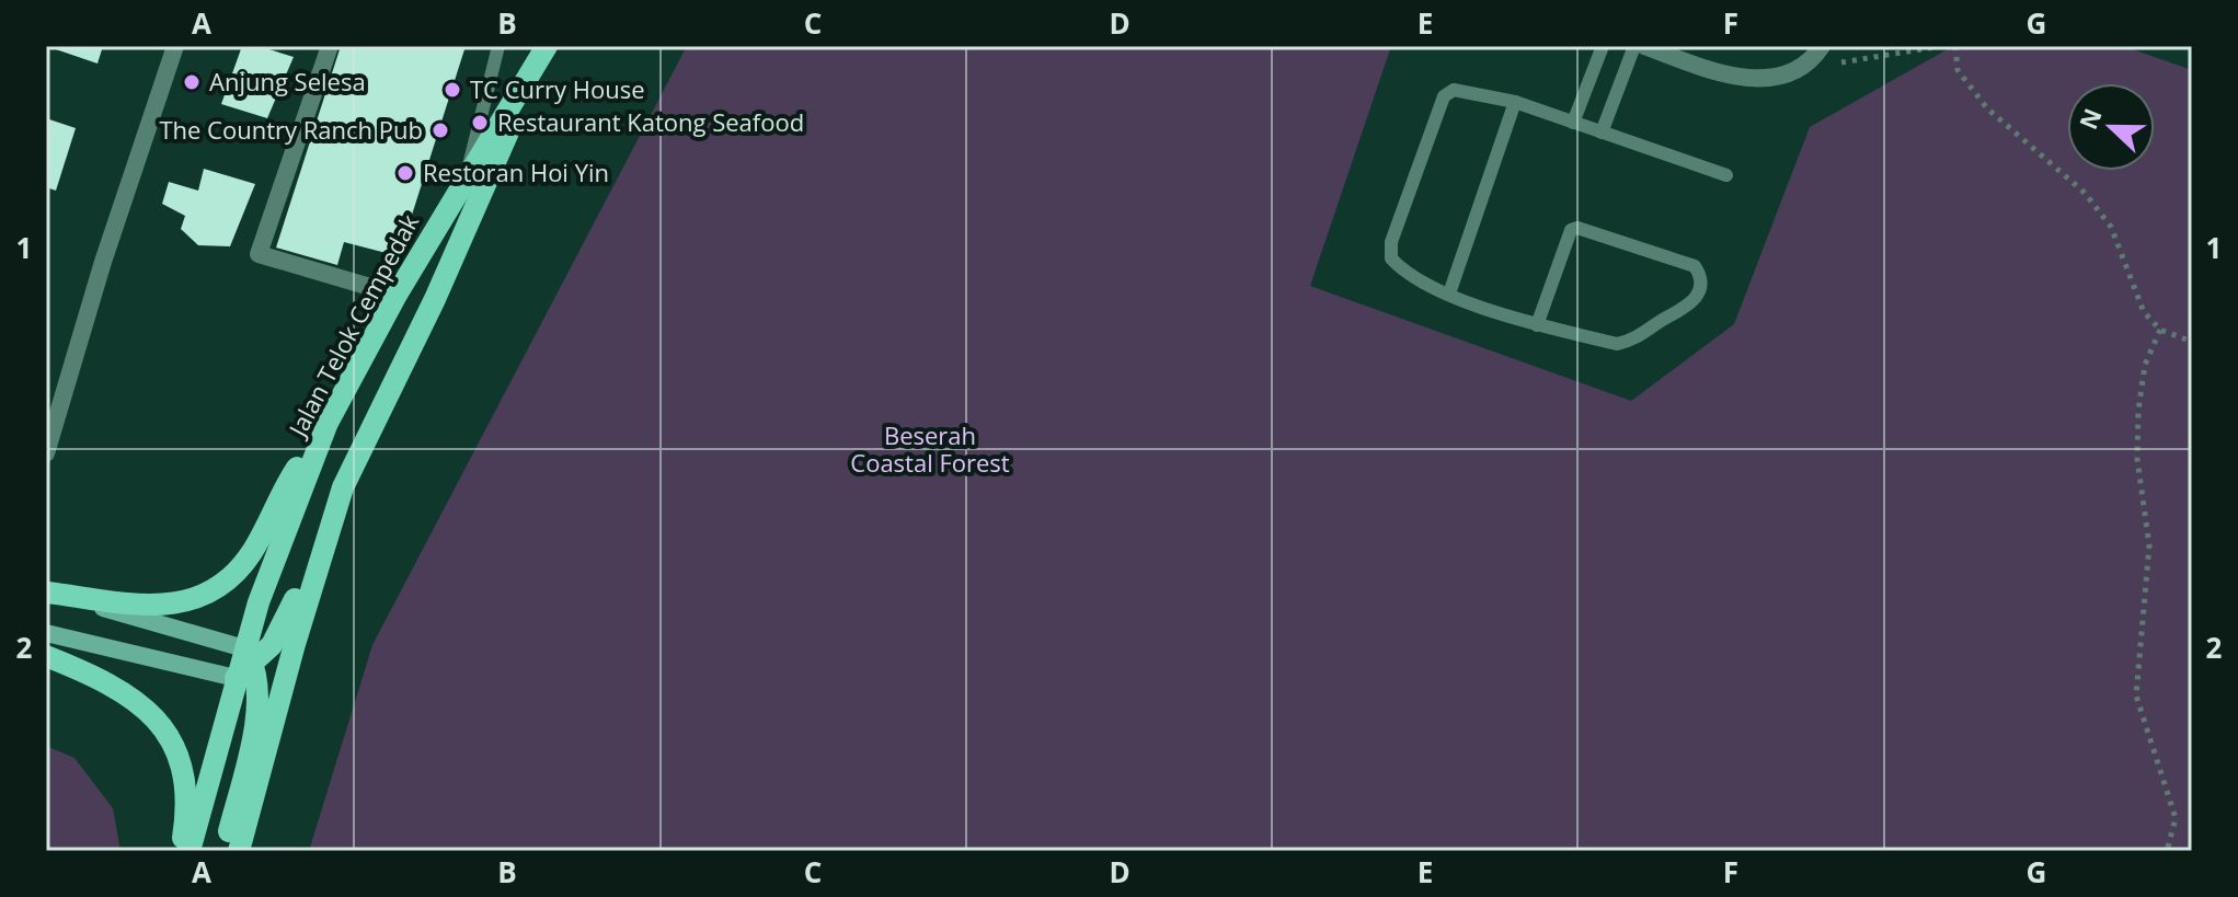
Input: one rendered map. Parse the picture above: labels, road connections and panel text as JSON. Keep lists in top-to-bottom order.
{
  "streets": {
    "main road": ["Jalan Telok Cempedak"]
  },
  "parks": ["Beserah Coastal Forest"],
  "places": [
    "Anjung Selesa",
    "TC Curry House",
    "Restaurant Katong Seafood",
    "The Country Ranch Pub",
    "Restoran Hoi Yin"
  ],
  "north": "left",
  "grid": {
    "columns": [
      "A",
      "B",
      "C",
      "D",
      "E",
      "F",
      "G"
    ],
    "rows": ["1", "2"]
  }
}
